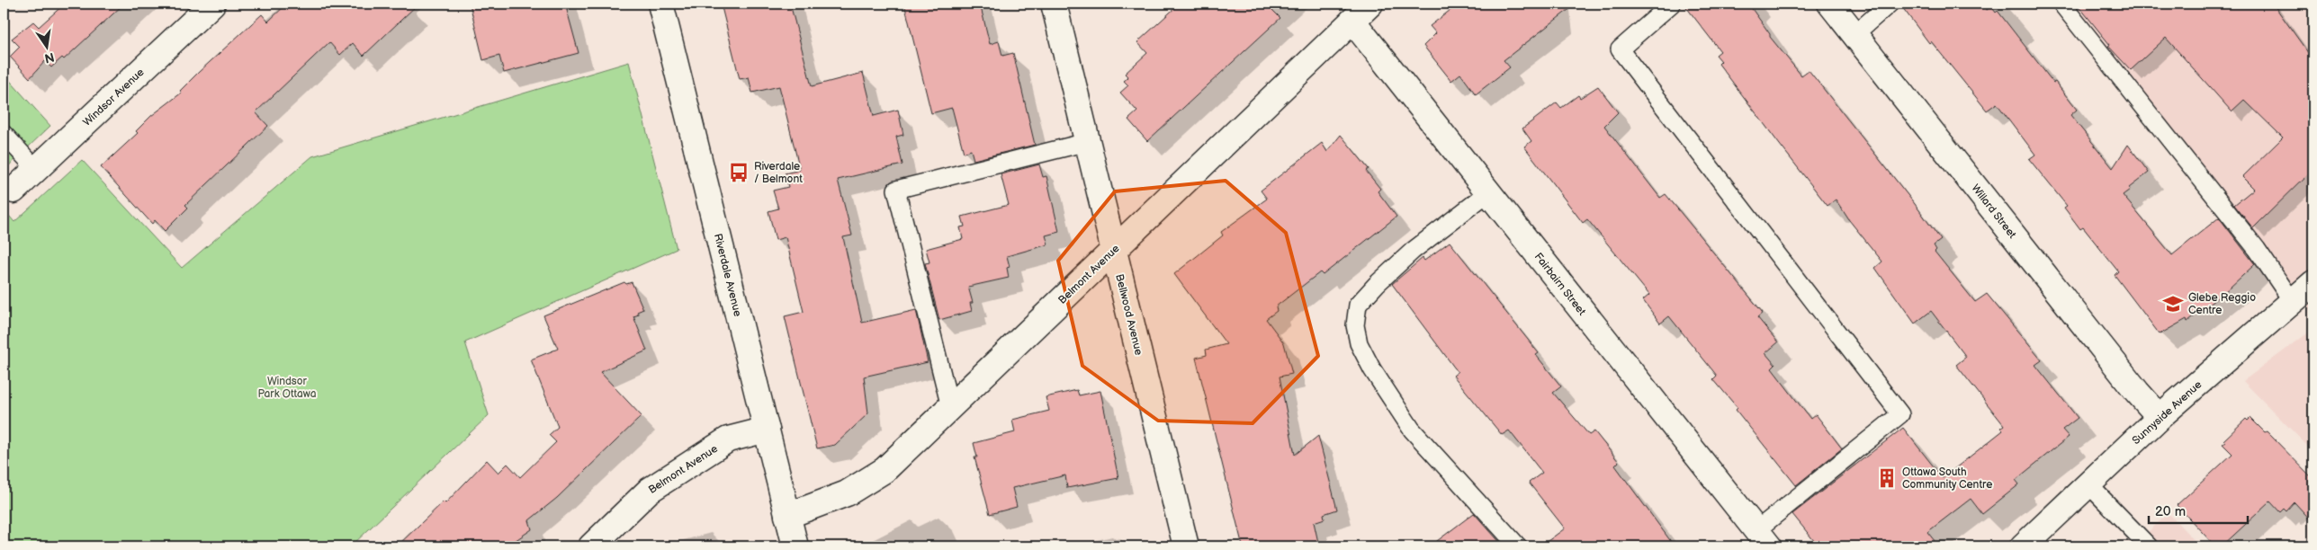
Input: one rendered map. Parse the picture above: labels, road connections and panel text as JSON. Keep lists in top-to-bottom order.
{
  "streets": {
    "street": [
      "Windsor Avenue",
      "Willard Street",
      "Belmont Avenue",
      "Riverdale Avenue",
      "Fairbairn Street",
      "Bellwood Avenue",
      "Sunnyside Avenue"
    ]
  },
  "crossings": [
    ["Willard Street", "Sunnyside Avenue"],
    ["Belmont Avenue", "Riverdale Avenue"],
    ["Belmont Avenue", "Fairbairn Street"],
    ["Belmont Avenue", "Bellwood Avenue"]
  ],
  "parks": ["Windsor Park Ottawa"],
  "places": {
    "bus stop": ["Riverdale / Belmont"],
    "school or university": ["Glebe Reggio Centre"],
    "building": ["Ottawa South Community Centre"]
  },
  "scale_bar": "20 m",
  "north": "bottom"
}
